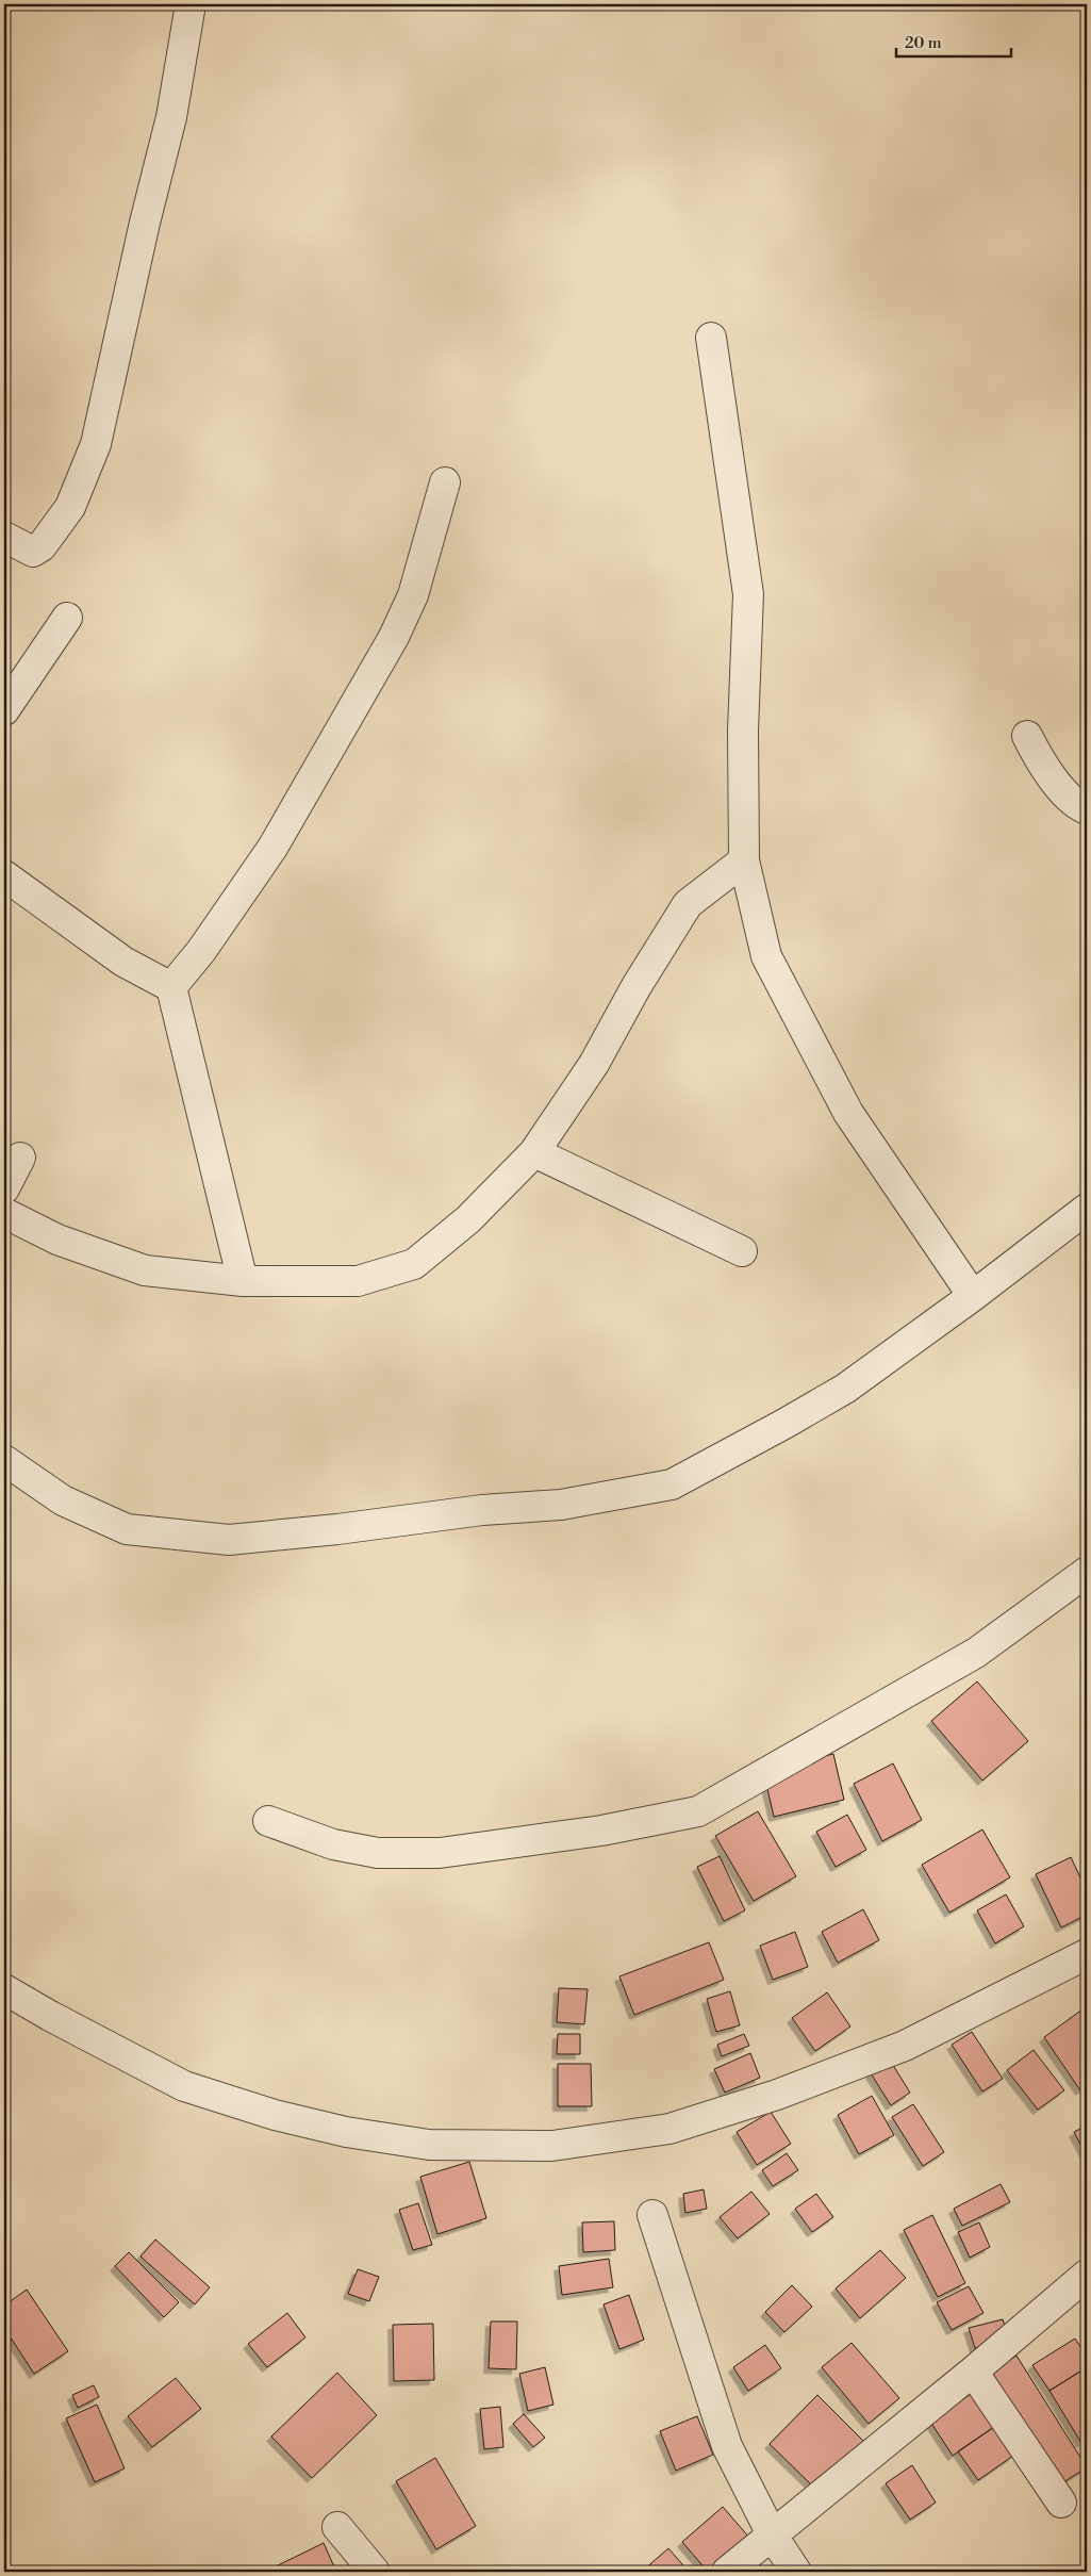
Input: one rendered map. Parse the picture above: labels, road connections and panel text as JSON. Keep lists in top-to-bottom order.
{
  "scale_bar": "20 m"
}
